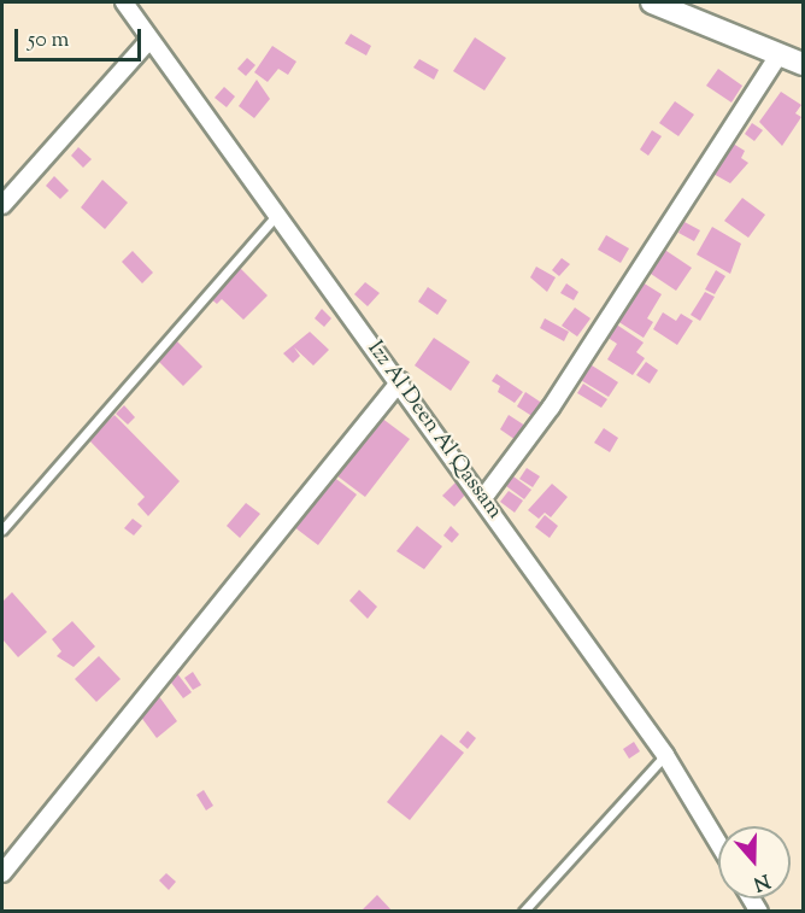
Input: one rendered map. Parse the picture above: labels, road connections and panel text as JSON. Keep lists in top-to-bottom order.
{
  "streets": {
    "street": ["Izz Al Deen Al Qassam"]
  },
  "scale_bar": "50 m",
  "north": "bottom"
}
